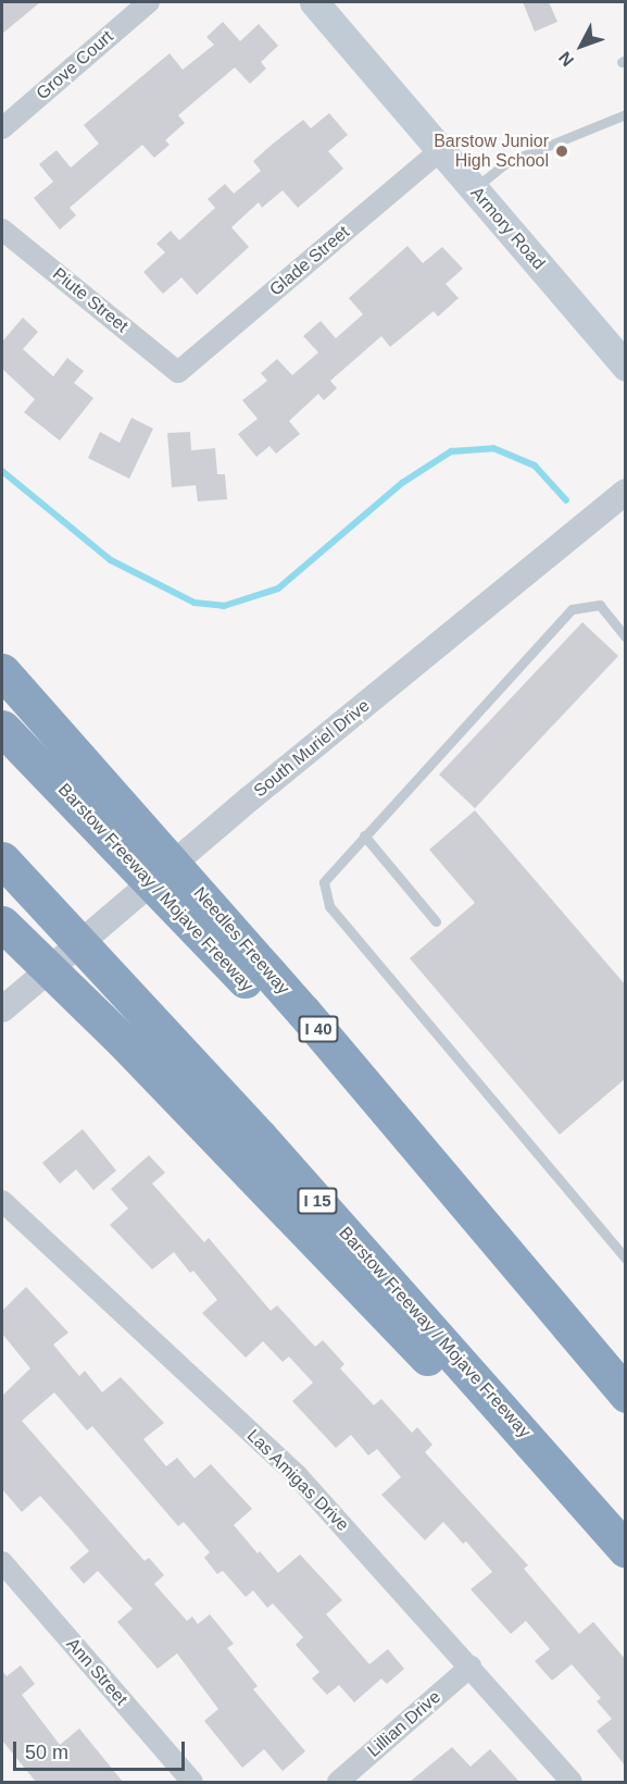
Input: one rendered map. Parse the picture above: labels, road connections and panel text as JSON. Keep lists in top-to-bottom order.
{
  "streets": {
    "highway": [
      "Barstow Freeway / Mojave Freeway",
      "Needles Freeway",
      "I 40",
      "I 15"
    ],
    "main road": ["Armory Road"],
    "street": [
      "Grove Court",
      "Glade Street",
      "Piute Street",
      "South Muriel Drive",
      "Las Amigas Drive",
      "Ann Street",
      "Lillian Drive"
    ]
  },
  "crossings": [
    ["Armory Road", "Glade Street"],
    ["Glade Street", "Piute Street"],
    ["Barstow Freeway / Mojave Freeway", "Needles Freeway"],
    ["Las Amigas Drive", "Lillian Drive"]
  ],
  "places": ["Barstow Junior High School"],
  "scale_bar": "50 m",
  "north": "bottom left"
}
